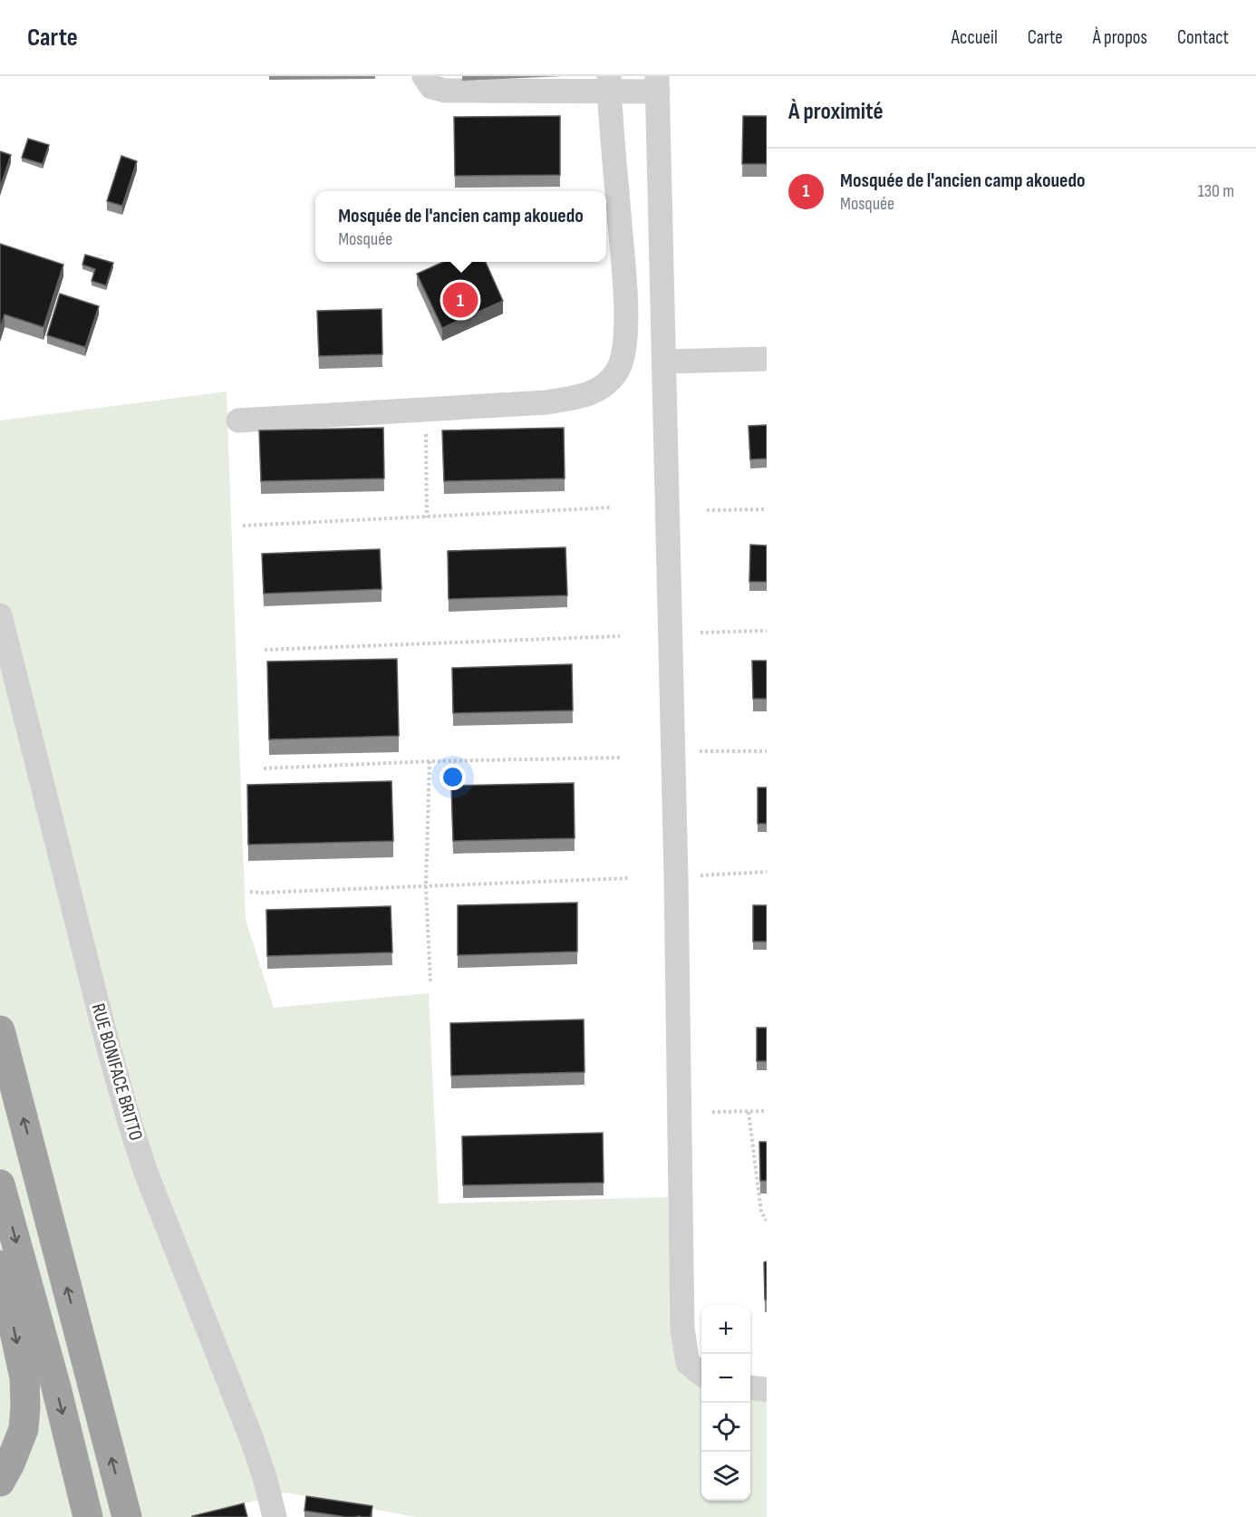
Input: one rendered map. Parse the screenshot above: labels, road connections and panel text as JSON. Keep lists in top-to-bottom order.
{
  "streets": {
    "street": ["RUE BONIFACE BRITTO"]
  },
  "page": {
    "header": "Carte",
    "nav": [
      "Accueil",
      "Carte",
      "À propos",
      "Contact"
    ],
    "heading": "À proximité",
    "list": [
      {
        "mark": "1",
        "name": "Mosquée de l'ancien camp akouedo",
        "note": "Mosquée",
        "value": "130 m"
      }
    ],
    "popup": ["Mosquée de l'ancien camp akouedo", "Mosquée"],
    "pins": "1",
    "map_buttons": ["+", "−"]
  }
}
